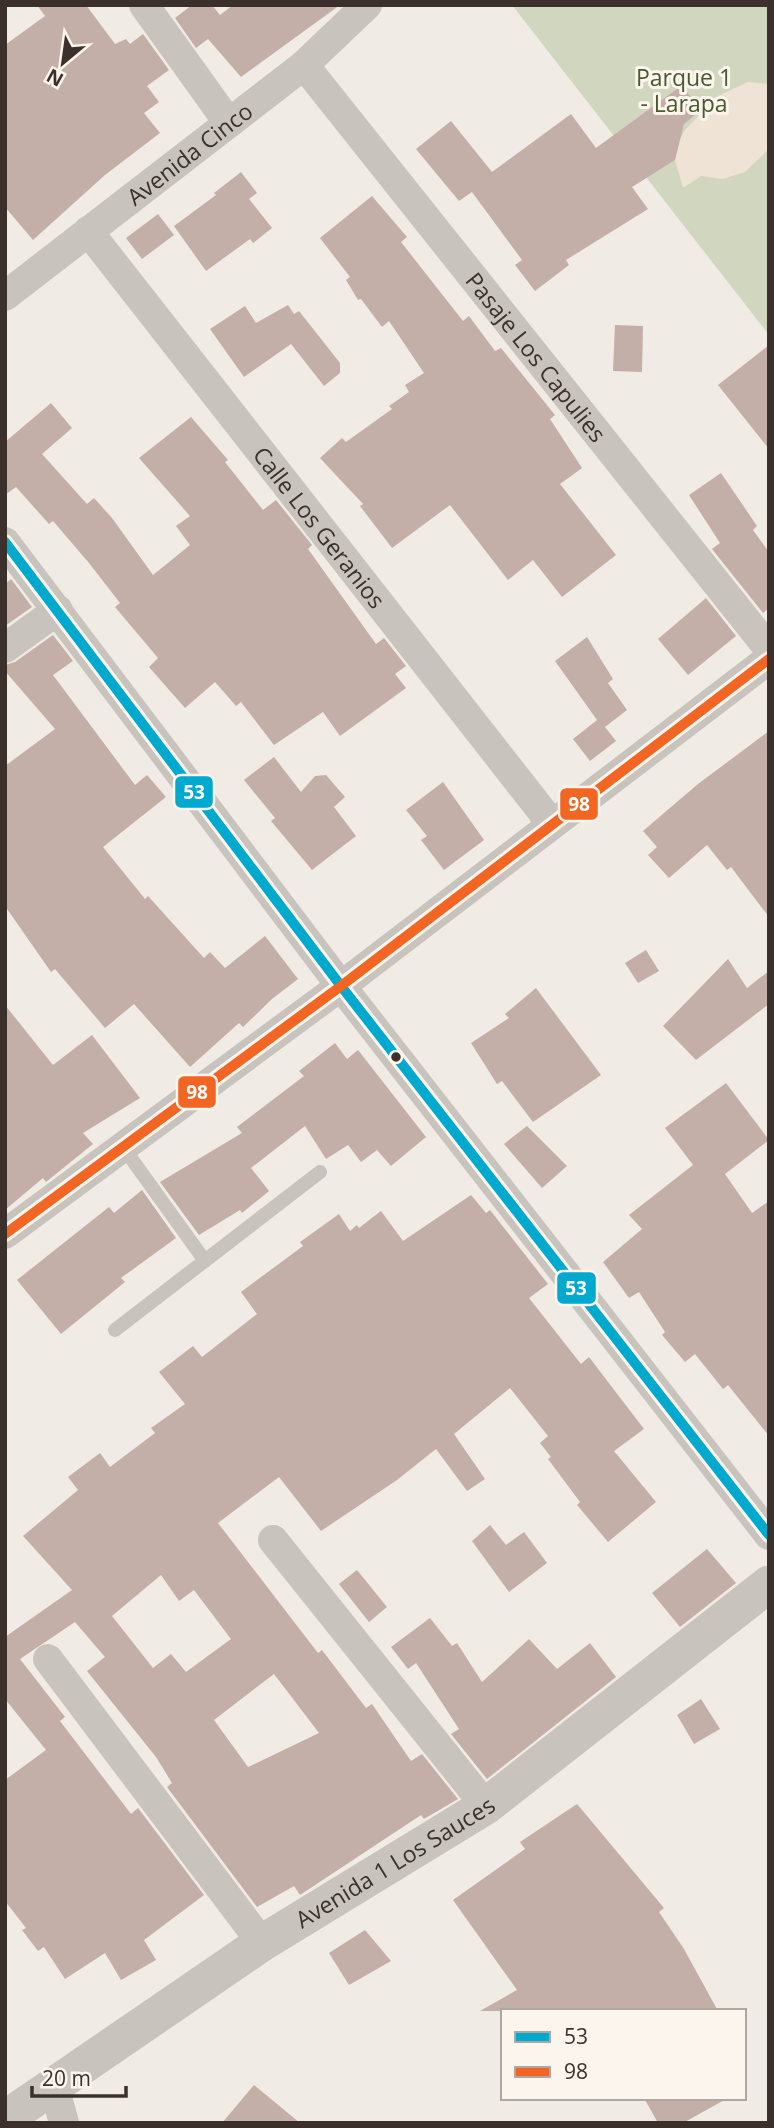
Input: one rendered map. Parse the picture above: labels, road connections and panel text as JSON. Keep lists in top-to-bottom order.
{
  "streets": {
    "street": [
      "Avenida Cinco",
      "Pasaje Los Capulies",
      "Calle Los Geranios",
      "Avenida 1 Los Sauces"
    ]
  },
  "crossings": [
    ["Avenida Cinco", "Pasaje Los Capulies"],
    ["Avenida Cinco", "Calle Los Geranios"]
  ],
  "parks": ["Parque 1 - Larapa"],
  "lines": ["transit line 53", "transit line 98"],
  "legend": ["53", "98"],
  "scale_bar": "20 m",
  "north": "bottom left"
}
